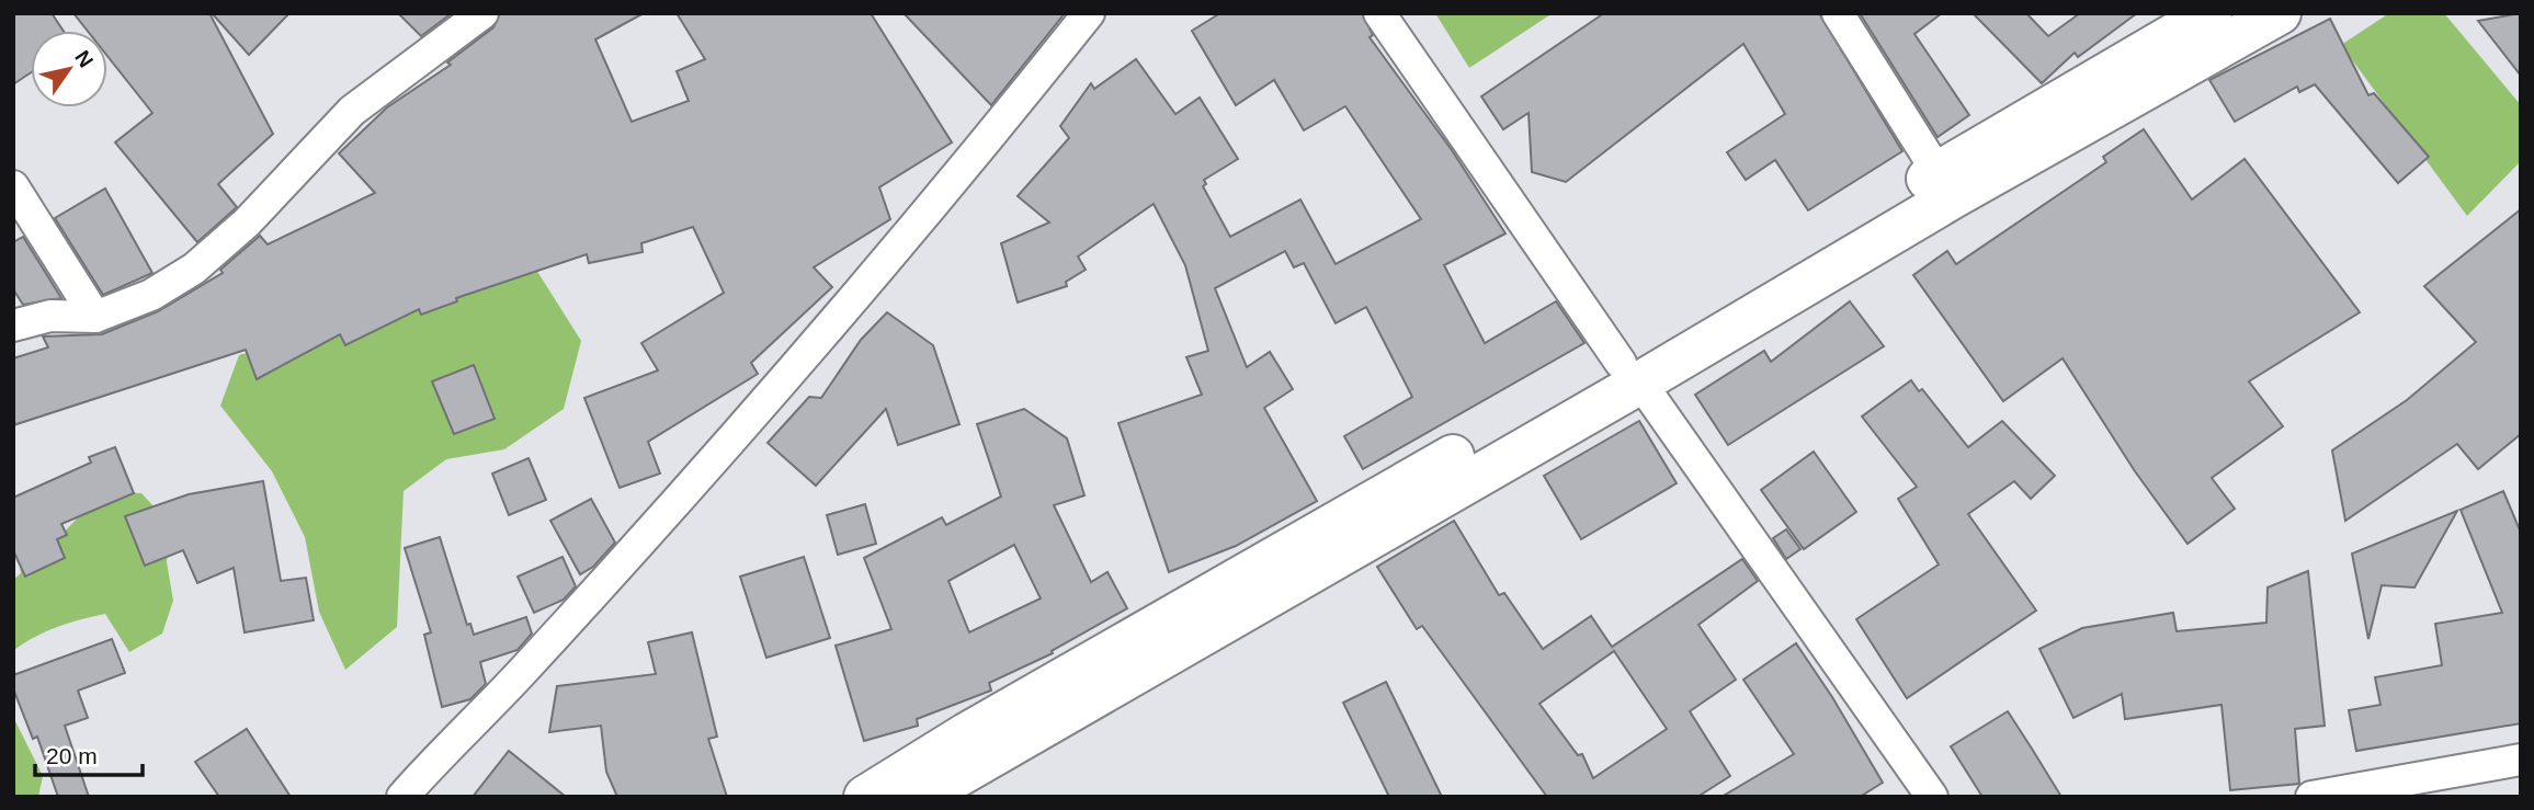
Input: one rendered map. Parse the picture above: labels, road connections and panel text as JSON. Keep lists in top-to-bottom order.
{
  "scale_bar": "20 m",
  "north": "top right"
}
